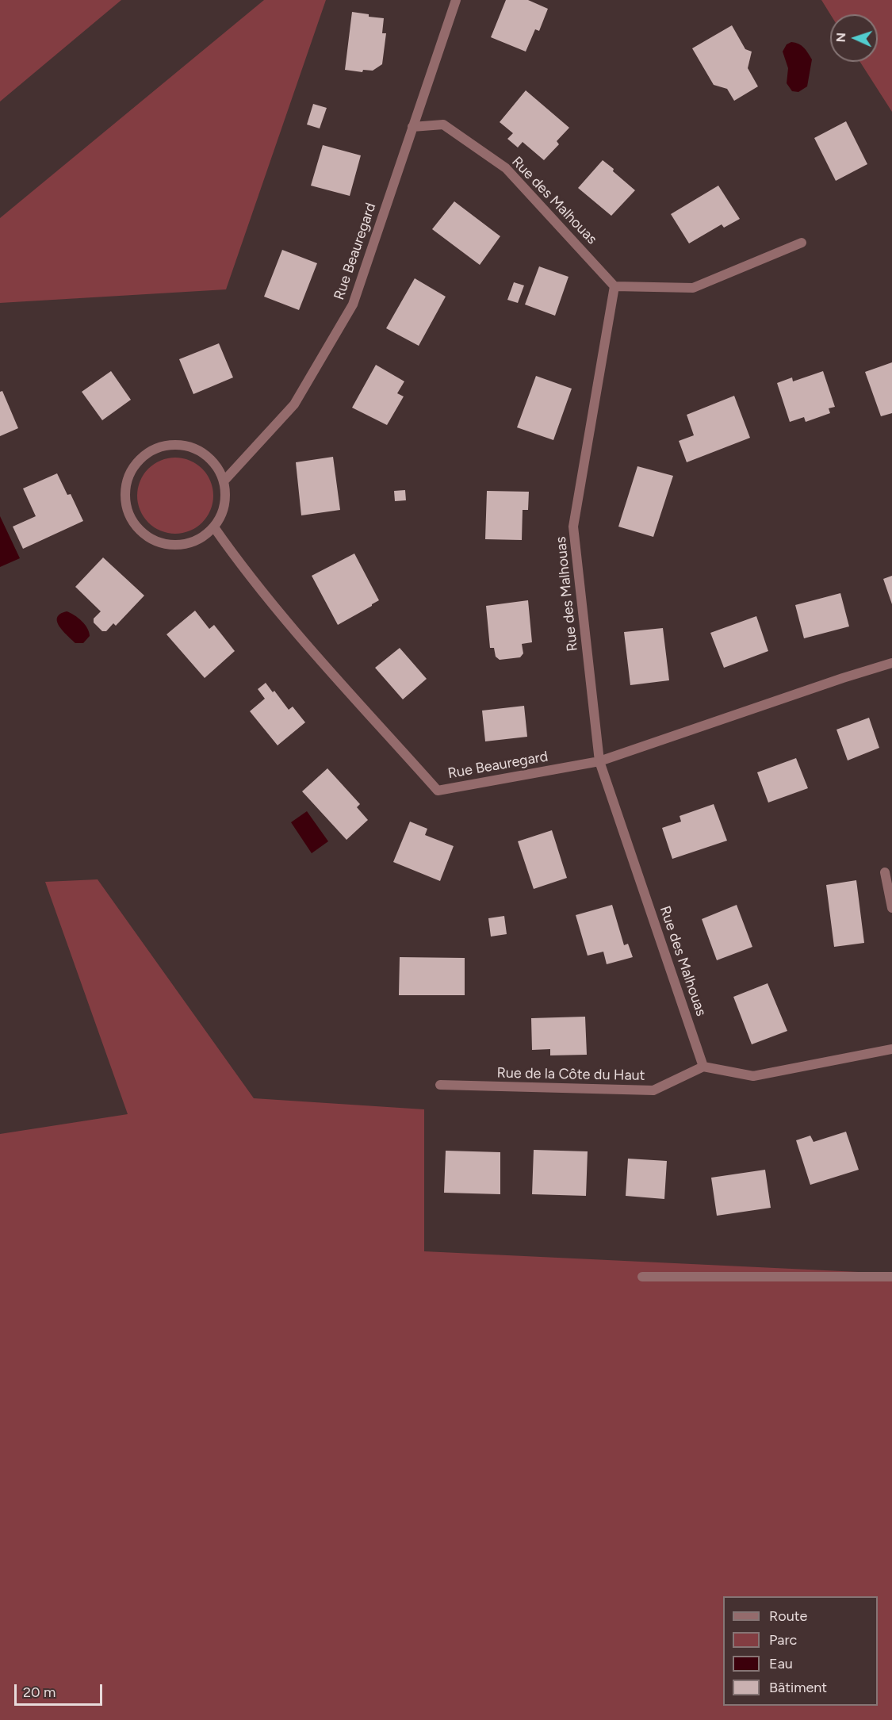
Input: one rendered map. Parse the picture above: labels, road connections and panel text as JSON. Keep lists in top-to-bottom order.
{
  "streets": {
    "street": ["Rue des Malhouas", "Rue Beauregard", "Rue de la Côte du Haut"]
  },
  "crossings": [
    ["Rue des Malhouas", "Rue Beauregard"],
    ["Rue des Malhouas", "Rue de la Côte du Haut"]
  ],
  "legend": [
    "Route",
    "Parc",
    "Eau",
    "Bâtiment"
  ],
  "scale_bar": "20 m",
  "north": "left"
}
